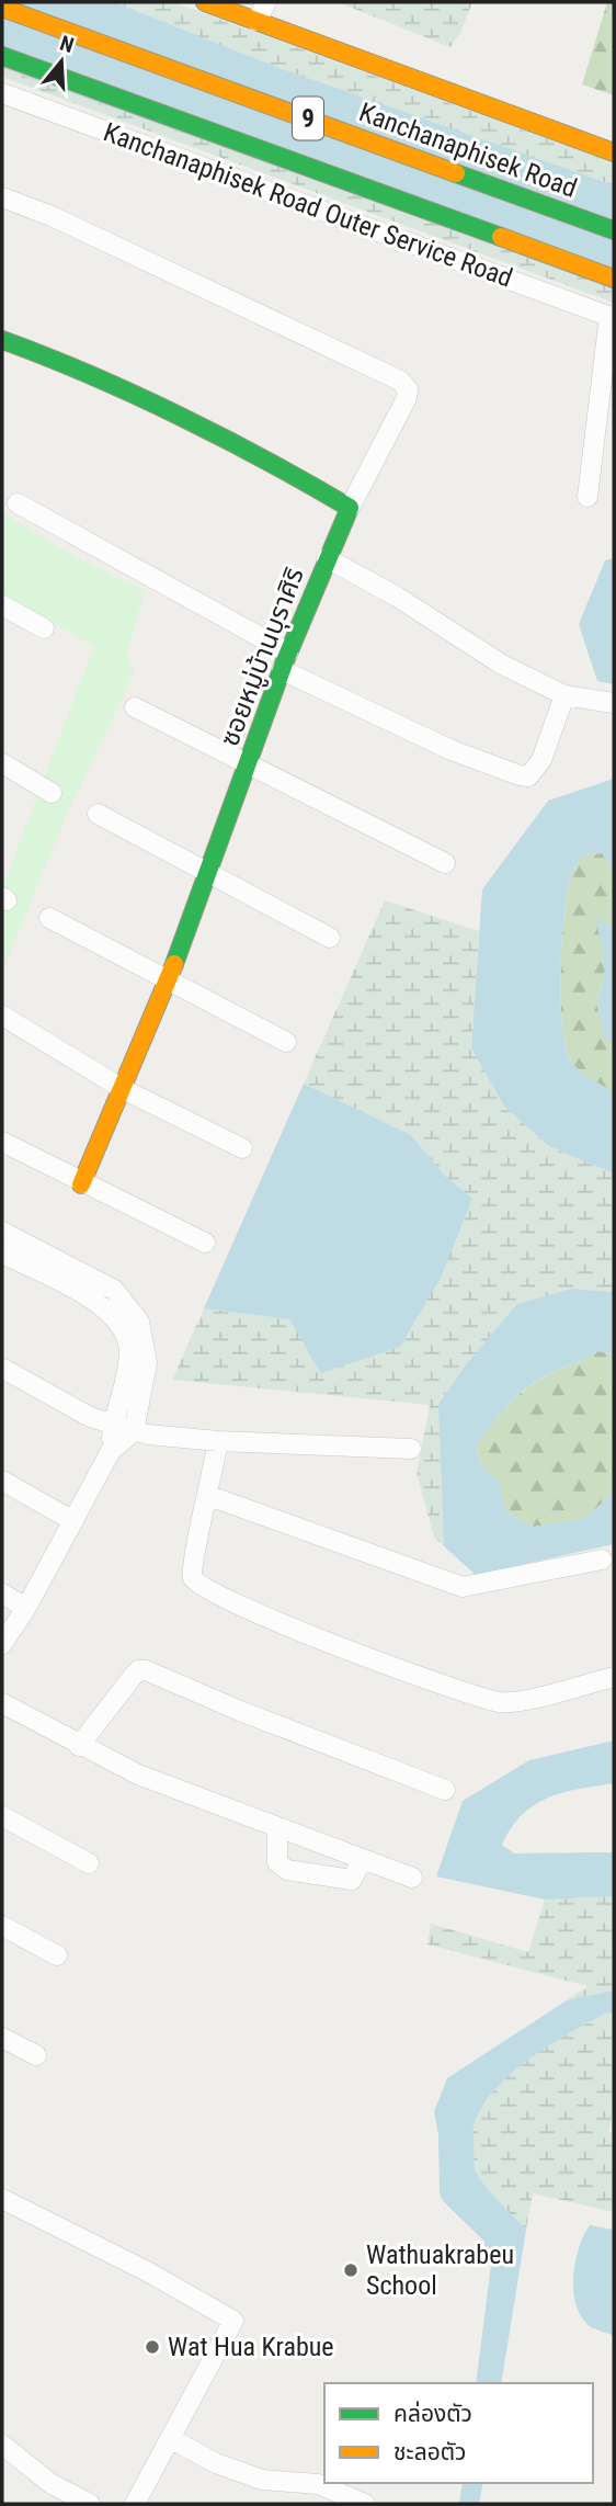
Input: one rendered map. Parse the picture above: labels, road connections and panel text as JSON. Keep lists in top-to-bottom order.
{
  "streets": {
    "main road": ["9", "Kanchanaphisek Road", "ซอยหมู่บ้านบุราศิริ"],
    "street": ["Kanchanaphisek Road Outer Service Road"]
  },
  "places": ["Wathuakrabeu School", "Wat Hua Krabue"],
  "legend": ["คล่องตัว", "ชะลอตัว"],
  "north": "top"
}
